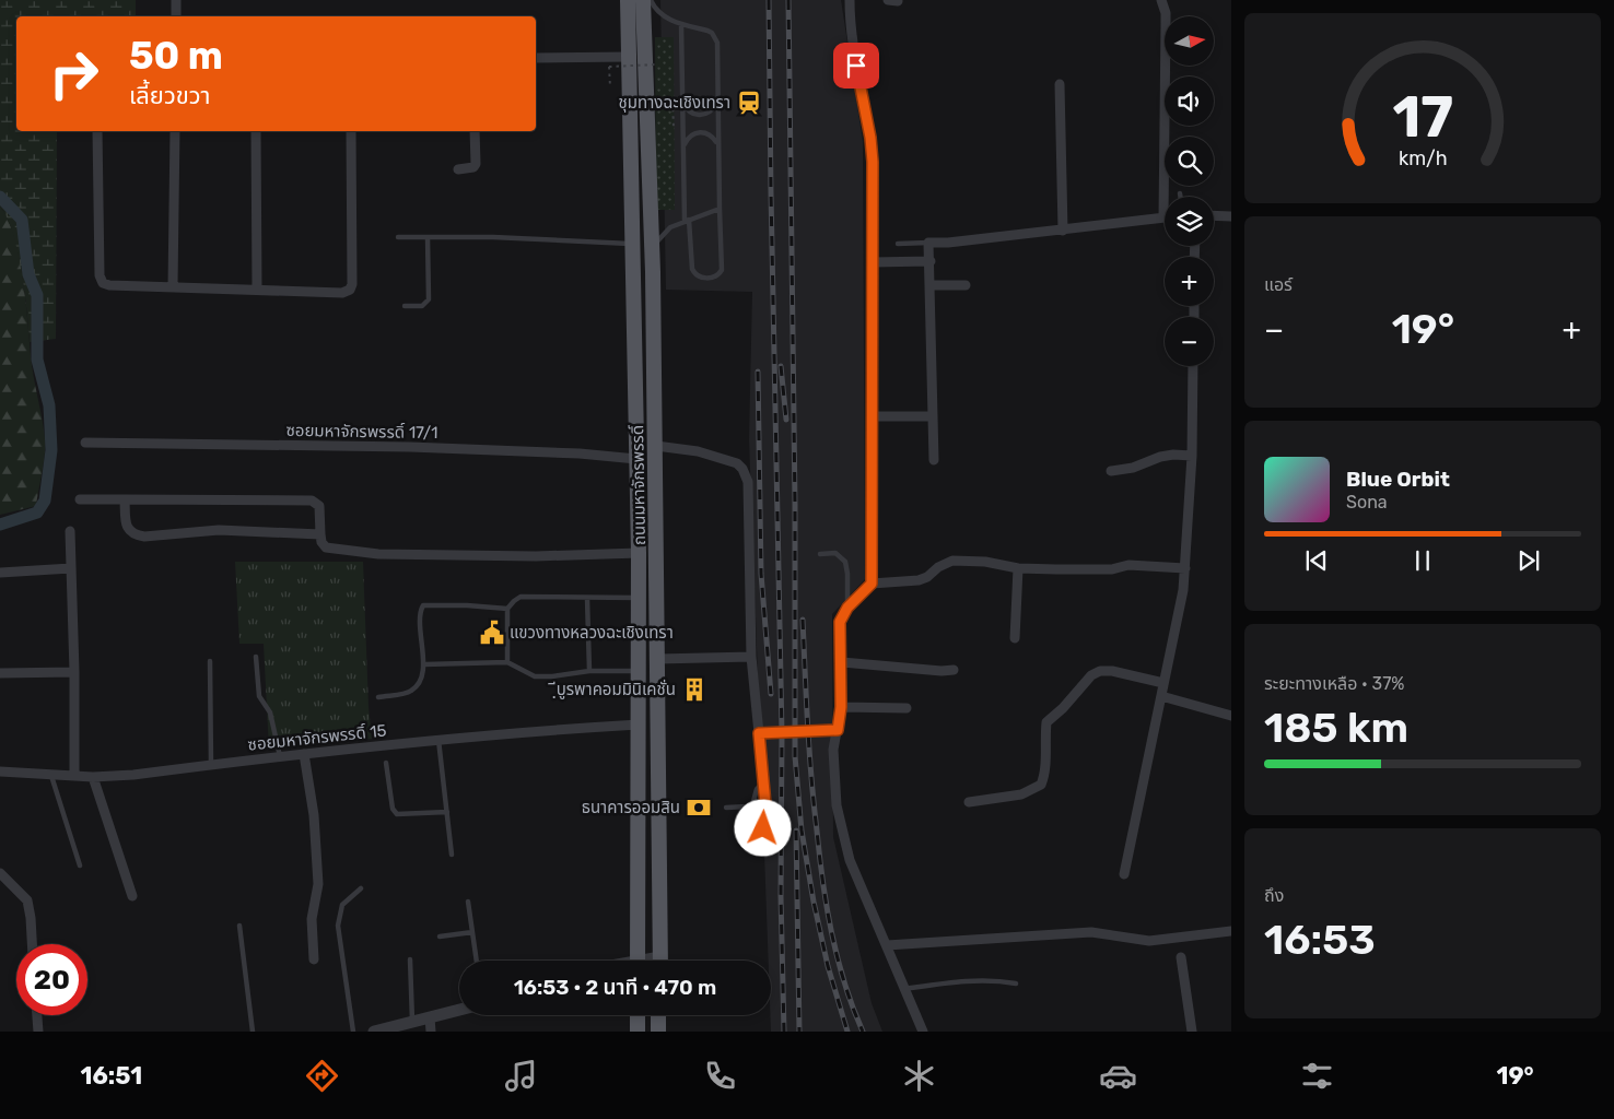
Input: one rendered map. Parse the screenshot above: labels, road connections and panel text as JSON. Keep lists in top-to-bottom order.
{
  "streets": {
    "main road": ["ถนนมหาจักรพรรดิ์"],
    "street": ["ซอยมหาจักรพรรดิ์ 17/1", "ซอยมหาจักรพรรดิ์ 15"]
  },
  "crossings": [
    ["ซอยมหาจักรพรรดิ์ 17/1", "ถนนมหาจักรพรรดิ์"],
    ["ถนนมหาจักรพรรดิ์", "ซอยมหาจักรพรรดิ์ 15"]
  ],
  "places": {
    "station": ["ชุมทางฉะเชิงเทรา"],
    "public building": ["แขวงทางหลวงฉะเชิงเทรา"],
    "building": ["ฺีบูรพาคอมมินิเคชั่น"],
    "bank": ["ธนาคารออมสิน"]
  },
  "north": "right",
  "page": {
    "map_buttons": ["+", "−"],
    "turn": ["50 m", "เลี้ยวขวา"],
    "tile": [
      "แอร์",
      ["ระยะทางเหลือ · 37%", "185 km"],
      ["ถึง", "16:53"]
    ],
    "heat": ["−", "19°", "+"],
    "song": ["Blue Orbit", "Sona"],
    "limit": "20",
    "trip": "16:53 · 2 นาที · 470 m",
    "tabs": ["16:51", "19°"],
    "gauge": ["17", "km/h"]
  }
}
